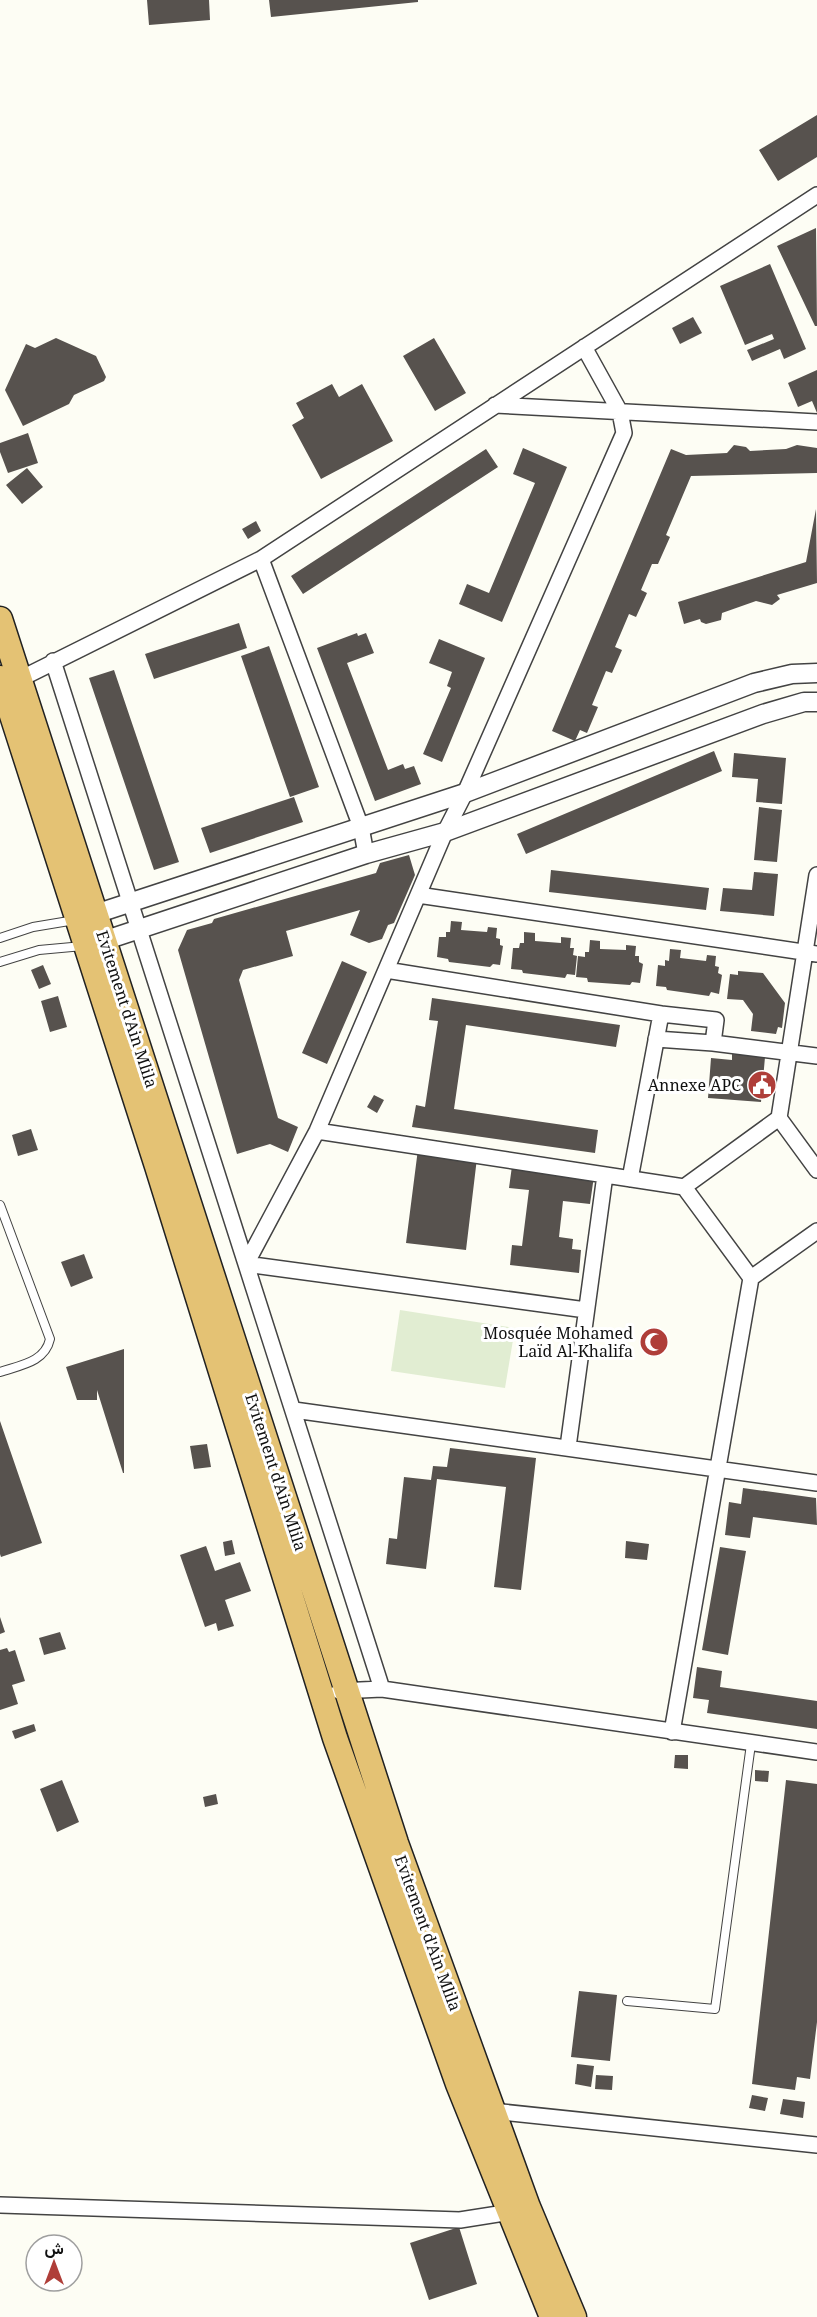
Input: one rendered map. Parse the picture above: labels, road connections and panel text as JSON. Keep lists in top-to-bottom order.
{
  "streets": {
    "highway": ["Evitement d'Ain Mlila"]
  },
  "places": {
    "public building": ["Annexe APC"],
    "mosque": ["Mosquée Mohamed Laïd Al-Khalifa"]
  },
  "north": "top"
}
